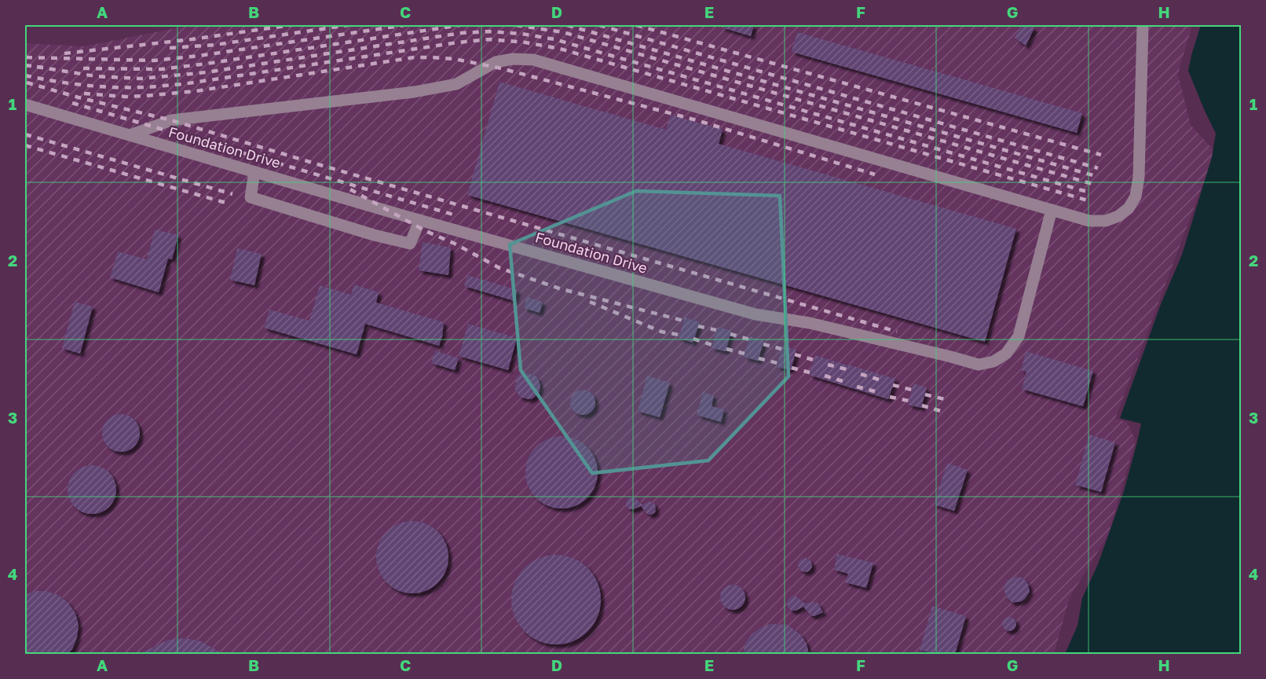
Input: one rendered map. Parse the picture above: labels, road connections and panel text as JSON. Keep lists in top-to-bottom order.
{
  "streets": {
    "street": ["Foundation Drive"]
  },
  "grid": {
    "columns": [
      "A",
      "B",
      "C",
      "D",
      "E",
      "F",
      "G",
      "H"
    ],
    "rows": [
      "1",
      "2",
      "3",
      "4"
    ]
  }
}
